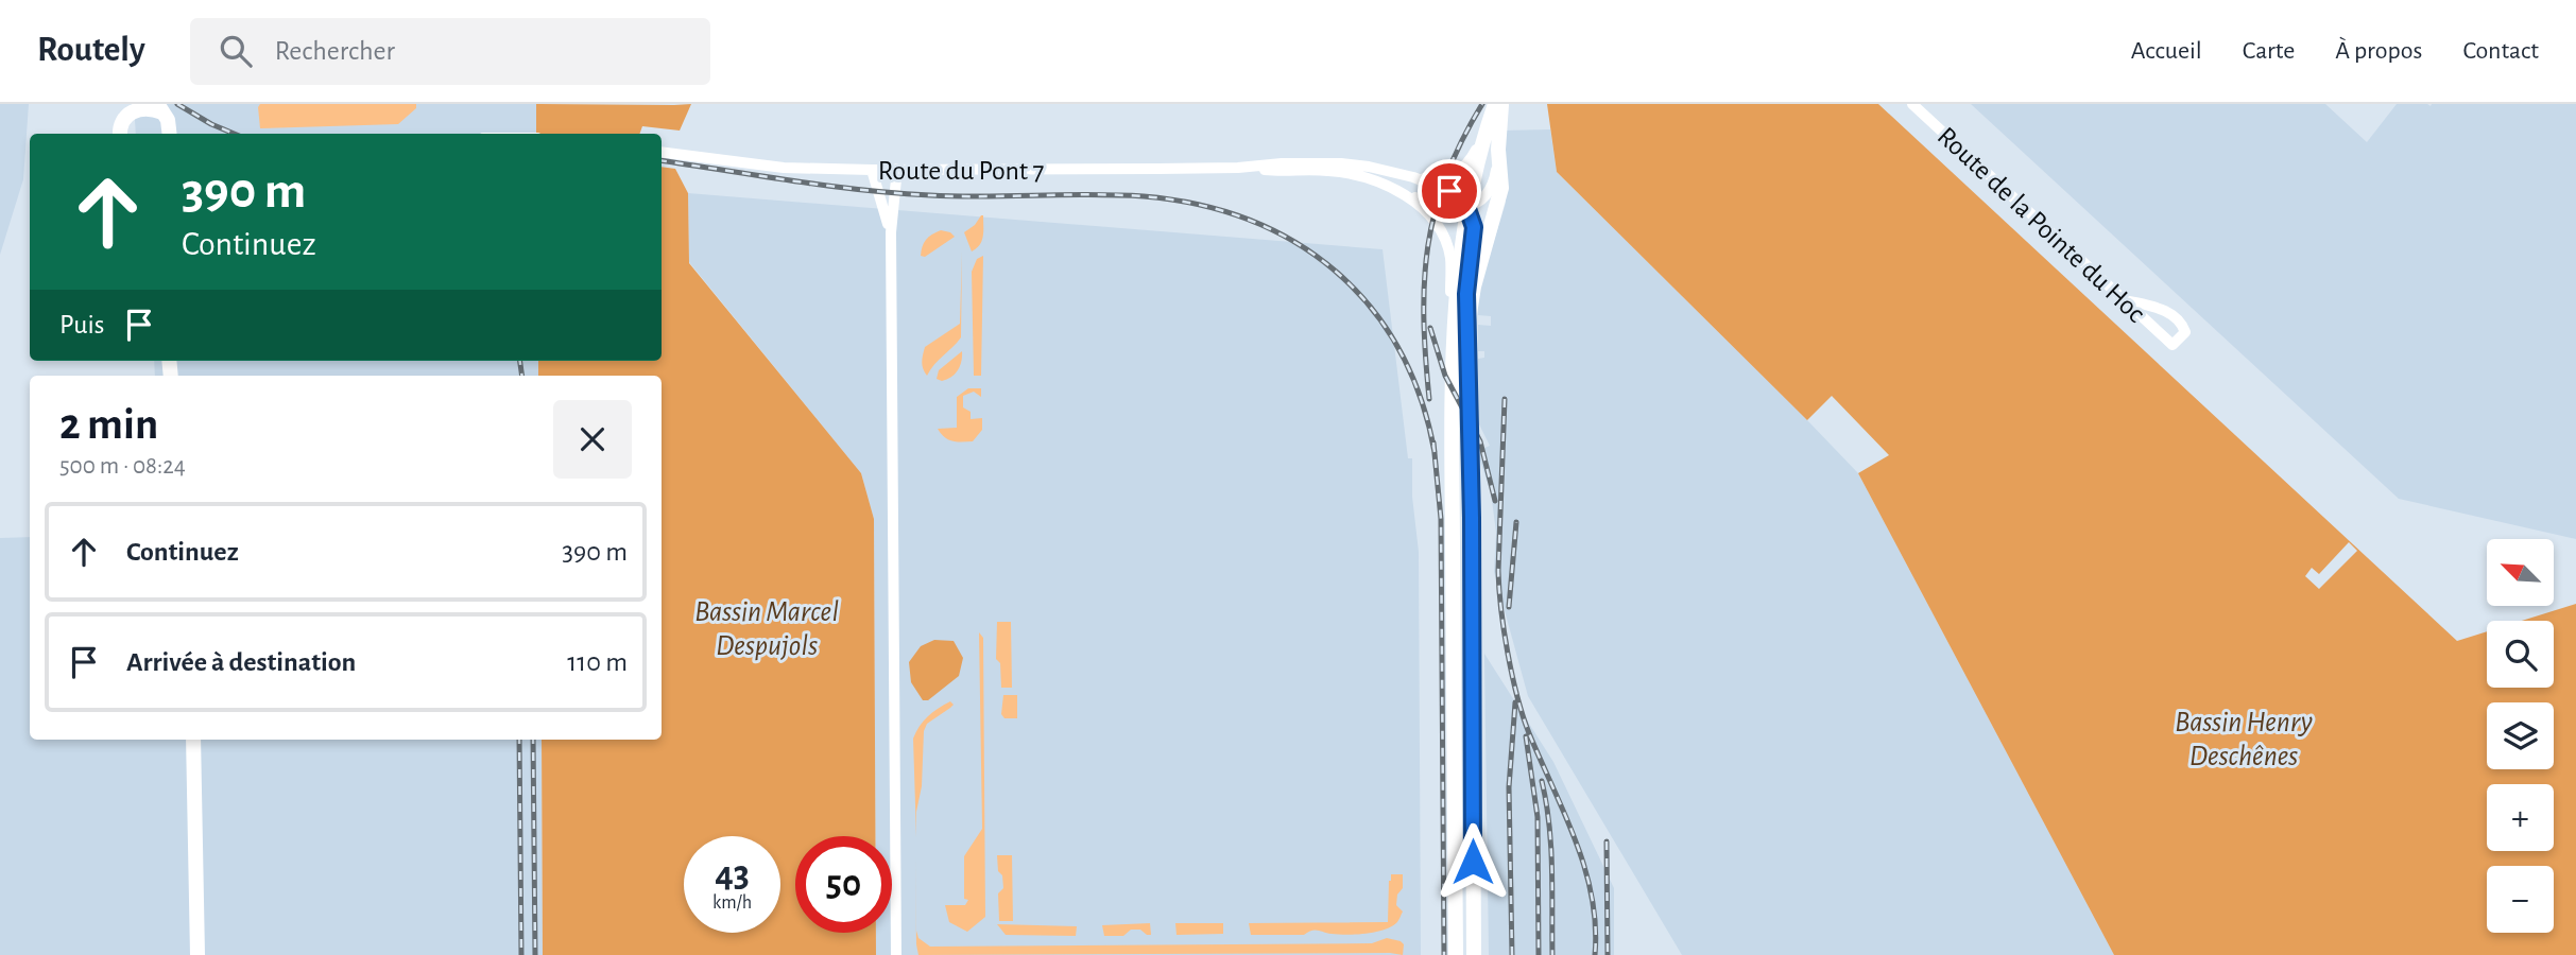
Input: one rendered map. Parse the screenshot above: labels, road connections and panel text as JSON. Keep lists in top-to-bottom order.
{
  "streets": {
    "street": ["Route du Pont 7", "Route de la Pointe du Hoc"]
  },
  "water": ["Bassin Marcel Despujols", "Bassin Henry Deschênes"],
  "north": "top left",
  "page": {
    "header": "Routely",
    "search": "Rechercher",
    "nav": [
      "Accueil",
      "Carte",
      "À propos",
      "Contact"
    ],
    "turn": ["390 m", "Continuez"],
    "then": "Puis",
    "heading": ["2 min", "500 m · 08:24"],
    "list": [
      {
        "name": "Continuez",
        "value": "390 m"
      },
      {
        "name": "Arrivée à destination",
        "value": "110 m"
      }
    ],
    "map_buttons": ["+", "−"],
    "speed": "43 km/h",
    "limit": "50"
  }
}
